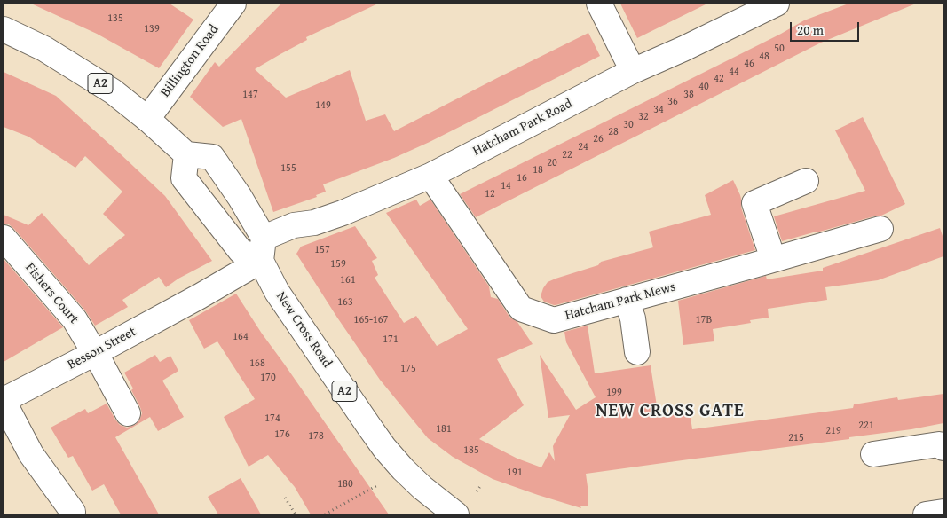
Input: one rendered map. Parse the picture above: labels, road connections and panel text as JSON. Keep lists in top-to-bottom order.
{
  "streets": {
    "main road": [
      "Billington Road",
      "A2",
      "Hatcham Park Road",
      "Fishers Court",
      "Hatcham Park Mews",
      "New Cross Road",
      "Besson Street"
    ]
  },
  "crossings": [
    ["Billington Road", "A2"],
    ["A2", "New Cross Road"],
    ["Hatcham Park Road", "Hatcham Park Mews"],
    ["Hatcham Park Road", "New Cross Road"],
    ["Hatcham Park Road", "Besson Street"],
    ["Fishers Court", "Besson Street"],
    ["New Cross Road", "Besson Street"]
  ],
  "districts": ["NEW CROSS GATE"],
  "house_numbers": [
    "135",
    "139",
    "50",
    "48",
    "46",
    "44",
    "42",
    "40",
    "147",
    "38",
    "36",
    "149",
    "34",
    "32",
    "30",
    "28",
    "26",
    "24",
    "22",
    "20",
    "155",
    "18",
    "16",
    "14",
    "12",
    "157",
    "159",
    "161",
    "163",
    "165-167",
    "17B",
    "164",
    "171",
    "168",
    "175",
    "170",
    "199",
    "174",
    "221",
    "181",
    "219",
    "176",
    "178",
    "215",
    "185",
    "191",
    "180"
  ],
  "scale_bar": "20 m"
}
